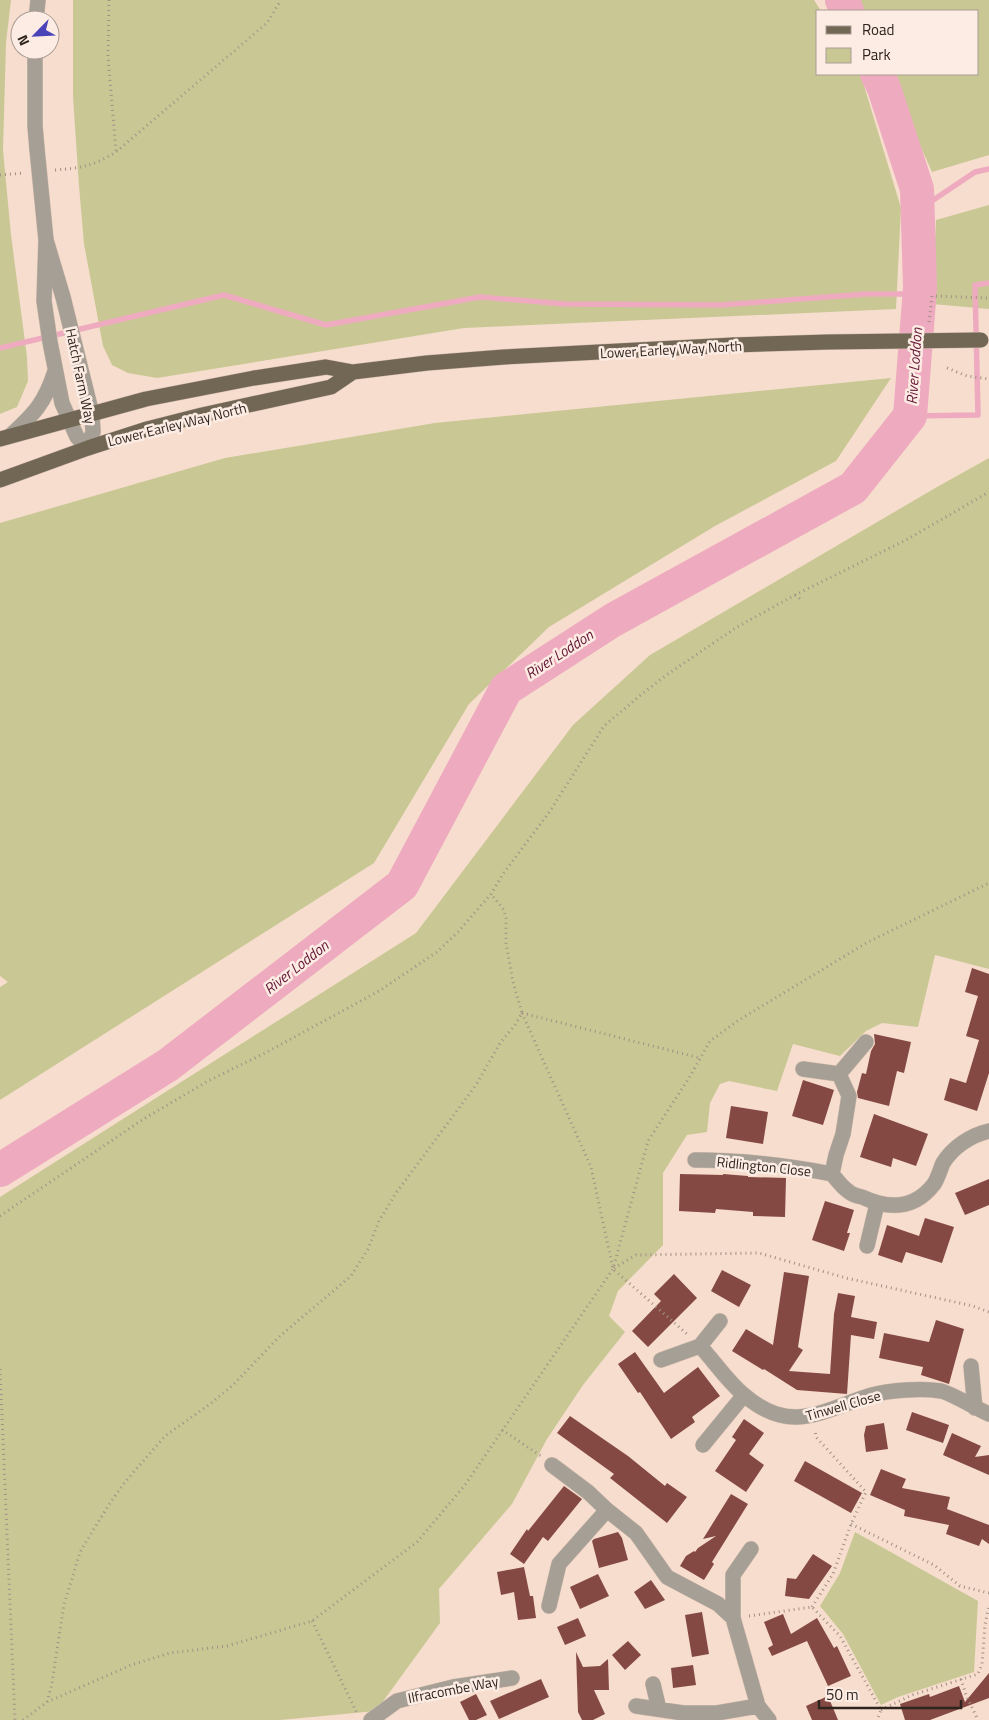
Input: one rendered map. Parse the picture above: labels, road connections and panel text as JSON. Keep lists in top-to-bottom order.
{
  "streets": {
    "main road": ["Lower Earley Way North"],
    "street": [
      "Hatch Farm Way",
      "Ridlington Close",
      "Tinwell Close",
      "Ilfracombe Way"
    ]
  },
  "crossings": [
    ["Lower Earley Way North", "Hatch Farm Way"]
  ],
  "water": ["River Loddon"],
  "legend": ["Road", "Park"],
  "scale_bar": "50 m",
  "north": "bottom left"
}
